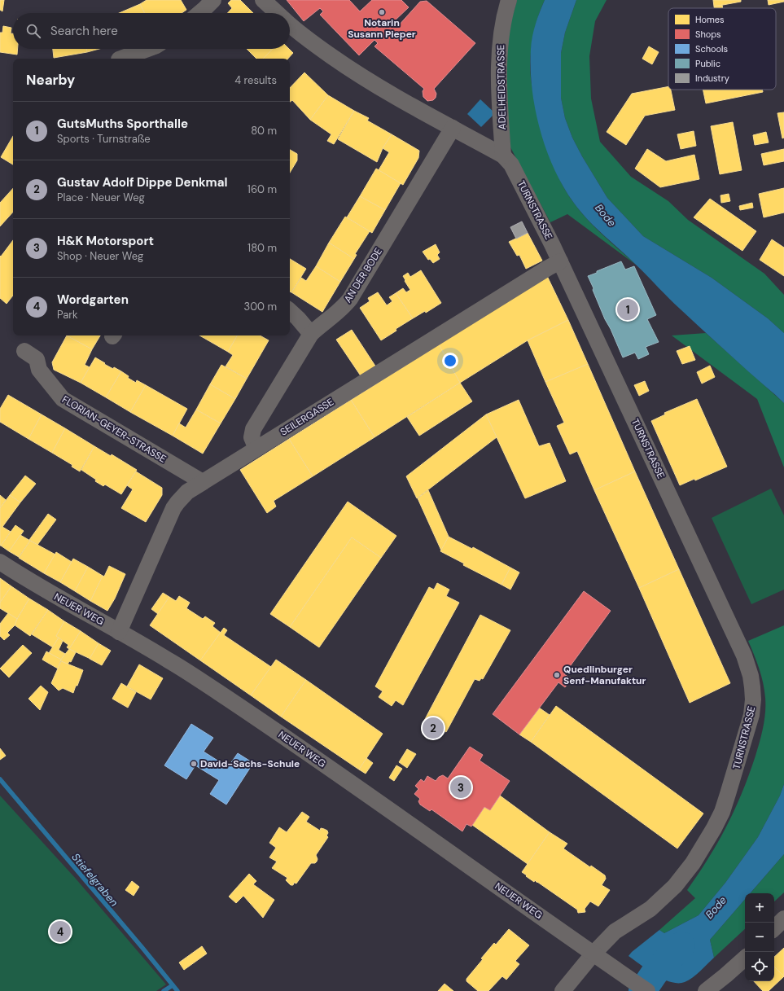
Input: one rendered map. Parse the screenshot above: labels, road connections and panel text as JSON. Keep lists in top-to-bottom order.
{
  "streets": {
    "street": [
      "ADELHEIDSTRASSE",
      "TURNSTRASSE",
      "AN DER BODE",
      "SEILERGASSE",
      "FLORIAN-GEYER-STRASSE",
      "NEUER WEG"
    ]
  },
  "crossings": [
    ["ADELHEIDSTRASSE", "TURNSTRASSE"],
    ["TURNSTRASSE", "AN DER BODE"],
    ["TURNSTRASSE", "SEILERGASSE"],
    ["TURNSTRASSE", "NEUER WEG"],
    ["AN DER BODE", "SEILERGASSE"],
    ["SEILERGASSE", "FLORIAN-GEYER-STRASSE"],
    ["SEILERGASSE", "NEUER WEG"]
  ],
  "water": ["Bode", "Stiefelgraben"],
  "places": ["Notarin Susann Pieper", "Quedlinburger Senf-Manufaktur", "David-Sachs-Schule"],
  "legend": [
    "Homes",
    "Shops",
    "Schools",
    "Public",
    "Industry"
  ],
  "page": {
    "search": "Search here",
    "heading": ["Nearby", "4 results"],
    "list": [
      {
        "mark": "1",
        "name": "GutsMuths Sporthalle",
        "note": "Sports · Turnstraße",
        "value": "80 m"
      },
      {
        "mark": "2",
        "name": "Gustav Adolf Dippe Denkmal",
        "note": "Place · Neuer Weg",
        "value": "160 m"
      },
      {
        "mark": "3",
        "name": "H&K Motorsport",
        "note": "Shop · Neuer Weg",
        "value": "180 m"
      },
      {
        "mark": "4",
        "name": "Wordgarten",
        "note": "Park",
        "value": "300 m"
      }
    ],
    "pins": [
      "1",
      "2",
      "3",
      "4"
    ],
    "map_buttons": ["+", "−"]
  }
}
